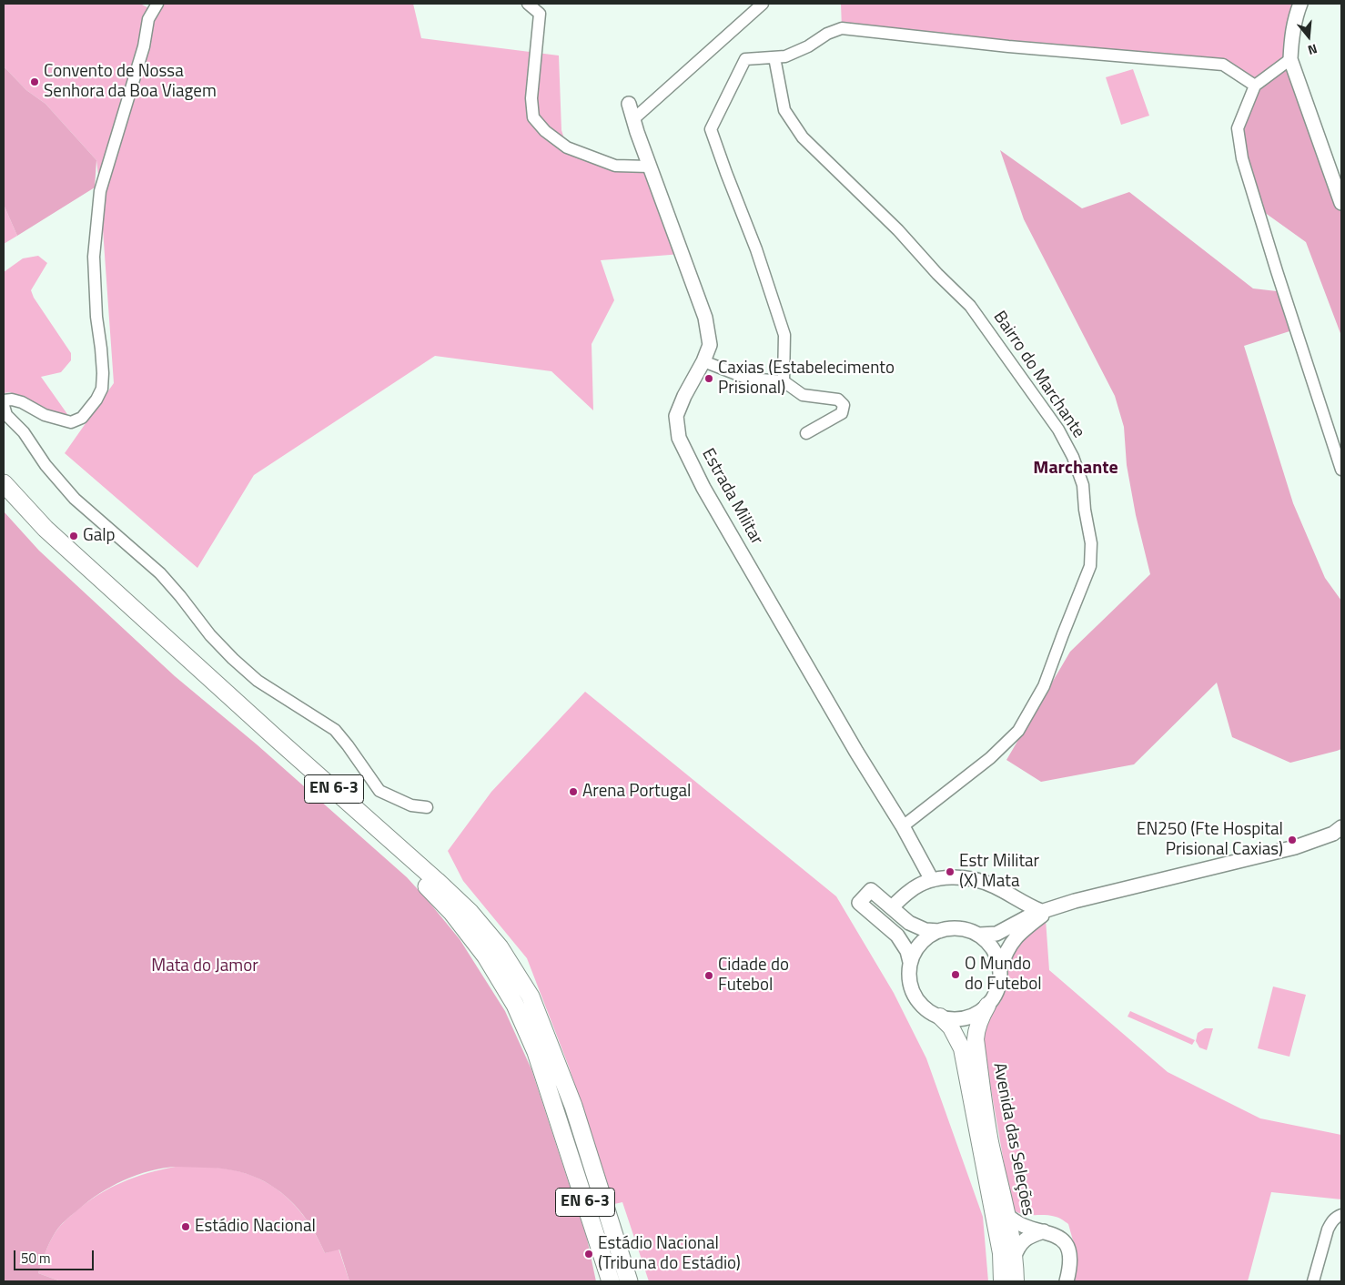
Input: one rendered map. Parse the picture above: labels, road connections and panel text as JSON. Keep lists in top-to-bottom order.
{
  "streets": {
    "main road": ["EN 6-3", "Avenida das Seleções"],
    "street": ["Bairro do Marchante", "Estrada Militar"]
  },
  "crossings": [
    ["Bairro do Marchante", "Estrada Militar"]
  ],
  "districts": ["Marchante"],
  "parks": ["Mata do Jamor"],
  "places": [
    "Convento de Nossa Senhora da Boa Viagem",
    "Caxias (Estabelecimento Prisional)",
    "Galp",
    "Arena Portugal",
    "EN250 (Fte Hospital Prisional Caxias)",
    "Estr Militar (X) Mata",
    "O Mundo do Futebol",
    "Cidade do Futebol",
    "Estádio Nacional",
    "Estádio Nacional (Tribuna do Estádio)"
  ],
  "scale_bar": "50 m",
  "north": "bottom"
}
